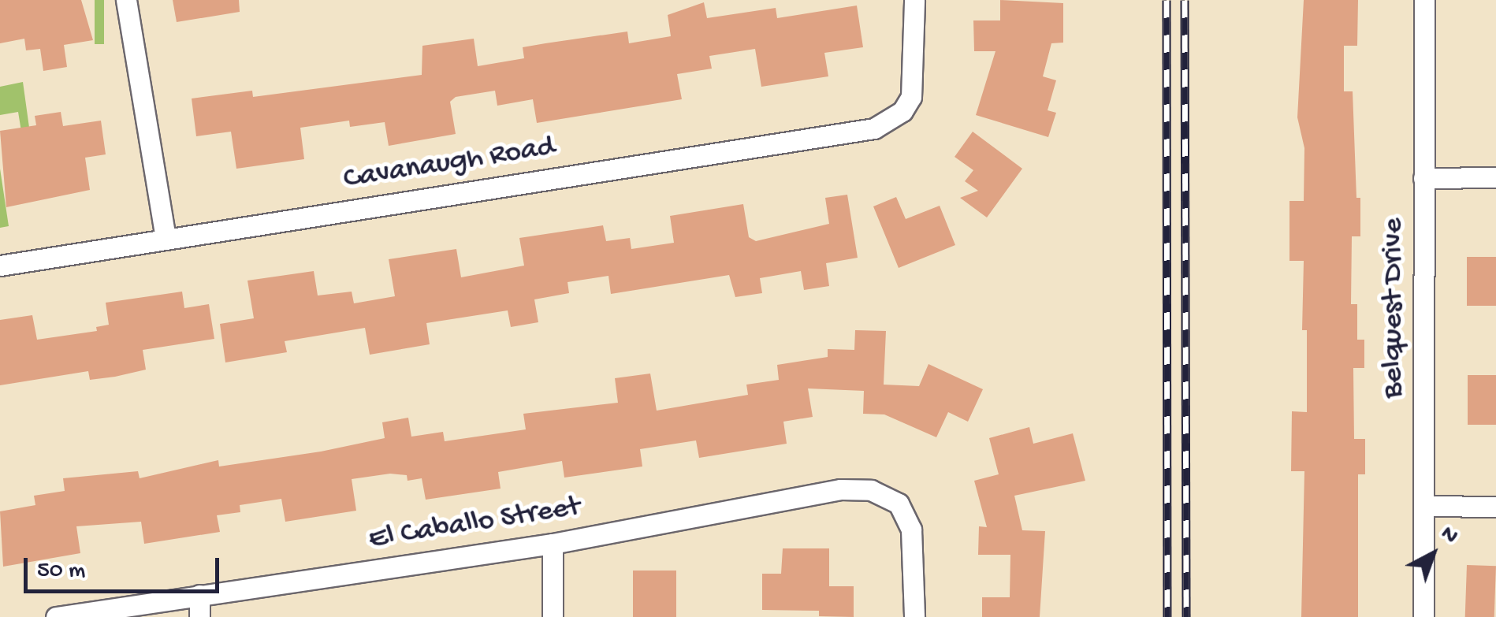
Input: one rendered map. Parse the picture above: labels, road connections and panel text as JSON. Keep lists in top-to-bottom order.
{
  "streets": {
    "street": ["Cavanaugh Road", "Belquest Drive", "El Caballo Street"]
  },
  "scale_bar": "50 m",
  "north": "top right"
}
